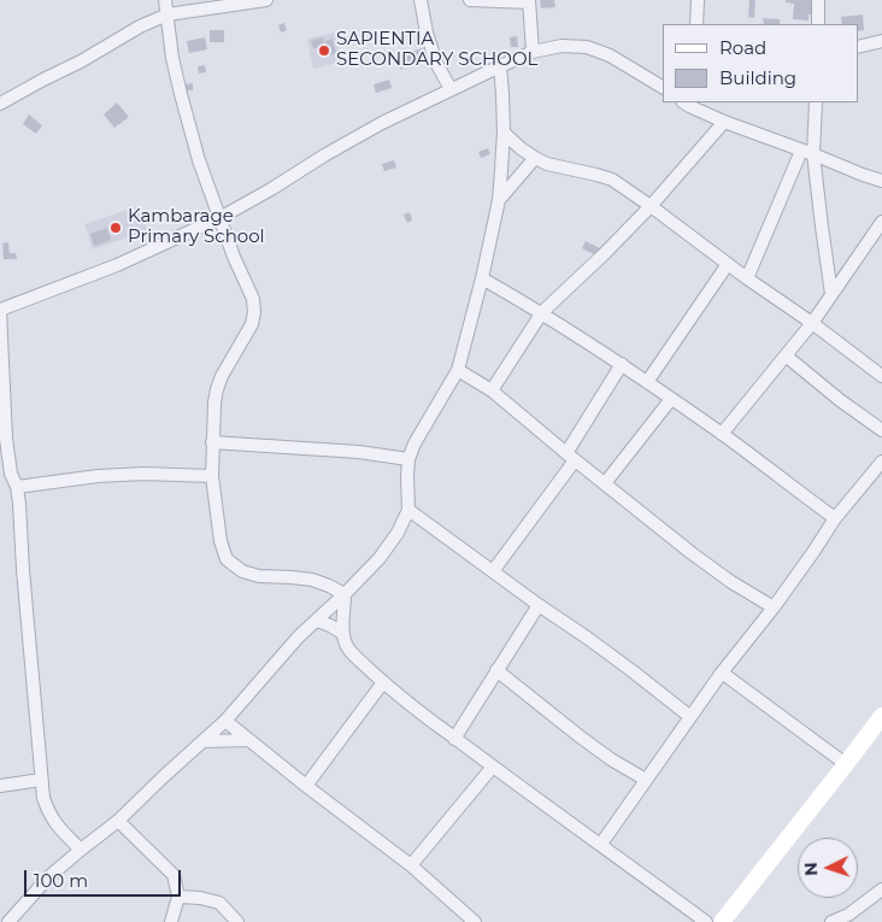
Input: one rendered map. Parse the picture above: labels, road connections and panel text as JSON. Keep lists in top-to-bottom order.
{
  "places": ["SAPIENTIA SECONDARY SCHOOL", "Kambarage Primary School"],
  "legend": ["Road", "Building"],
  "scale_bar": "100 m",
  "north": "left"
}
